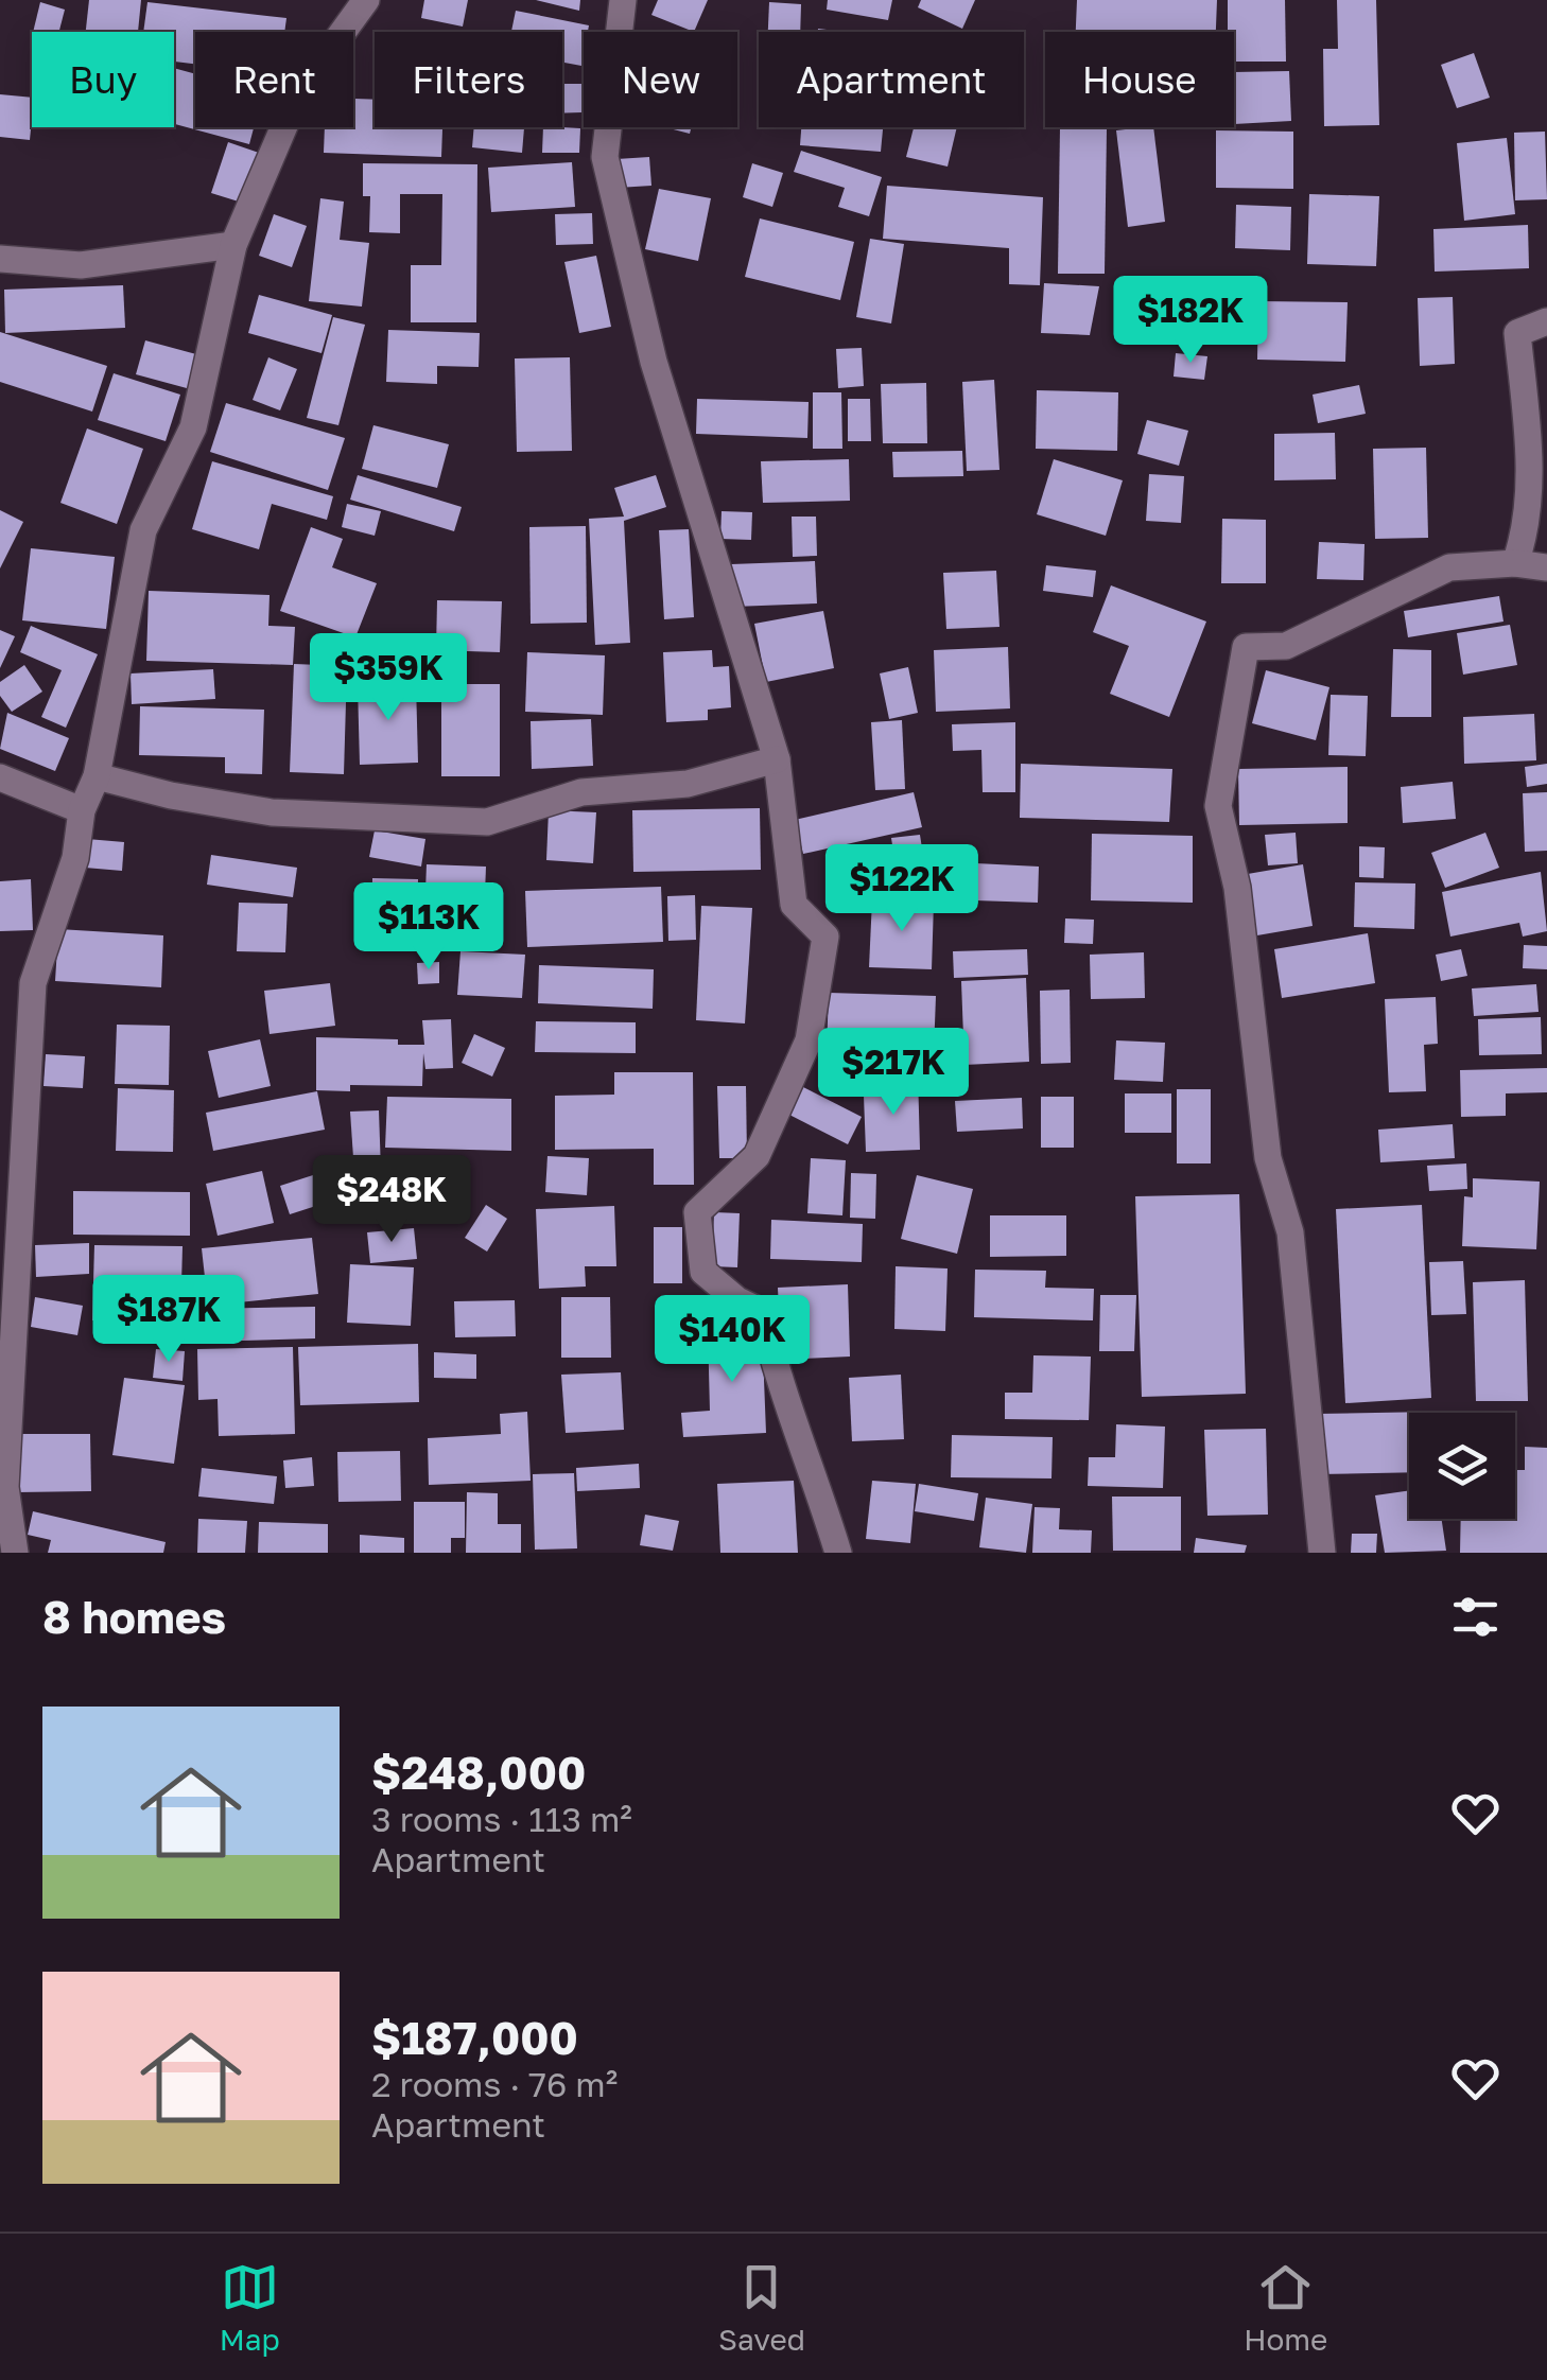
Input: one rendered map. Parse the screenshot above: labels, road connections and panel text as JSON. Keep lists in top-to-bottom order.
{
  "page": {
    "chip": [
      "Buy",
      "Rent",
      "Filters",
      "New",
      "Apartment",
      "House"
    ],
    "price": [
      "$182K",
      "$359K",
      "$122K",
      "$113K",
      "$217K",
      "$248K",
      "$187K",
      "$140K"
    ],
    "heading": "8 homes",
    "list": [
      {
        "name": "$248,000",
        "note": "3 rooms · 113 m² · Apartment"
      },
      {
        "name": "$187,000",
        "note": "2 rooms · 76 m² · Apartment"
      }
    ],
    "tabs": ["Map", "Saved", "Home"]
  }
}
